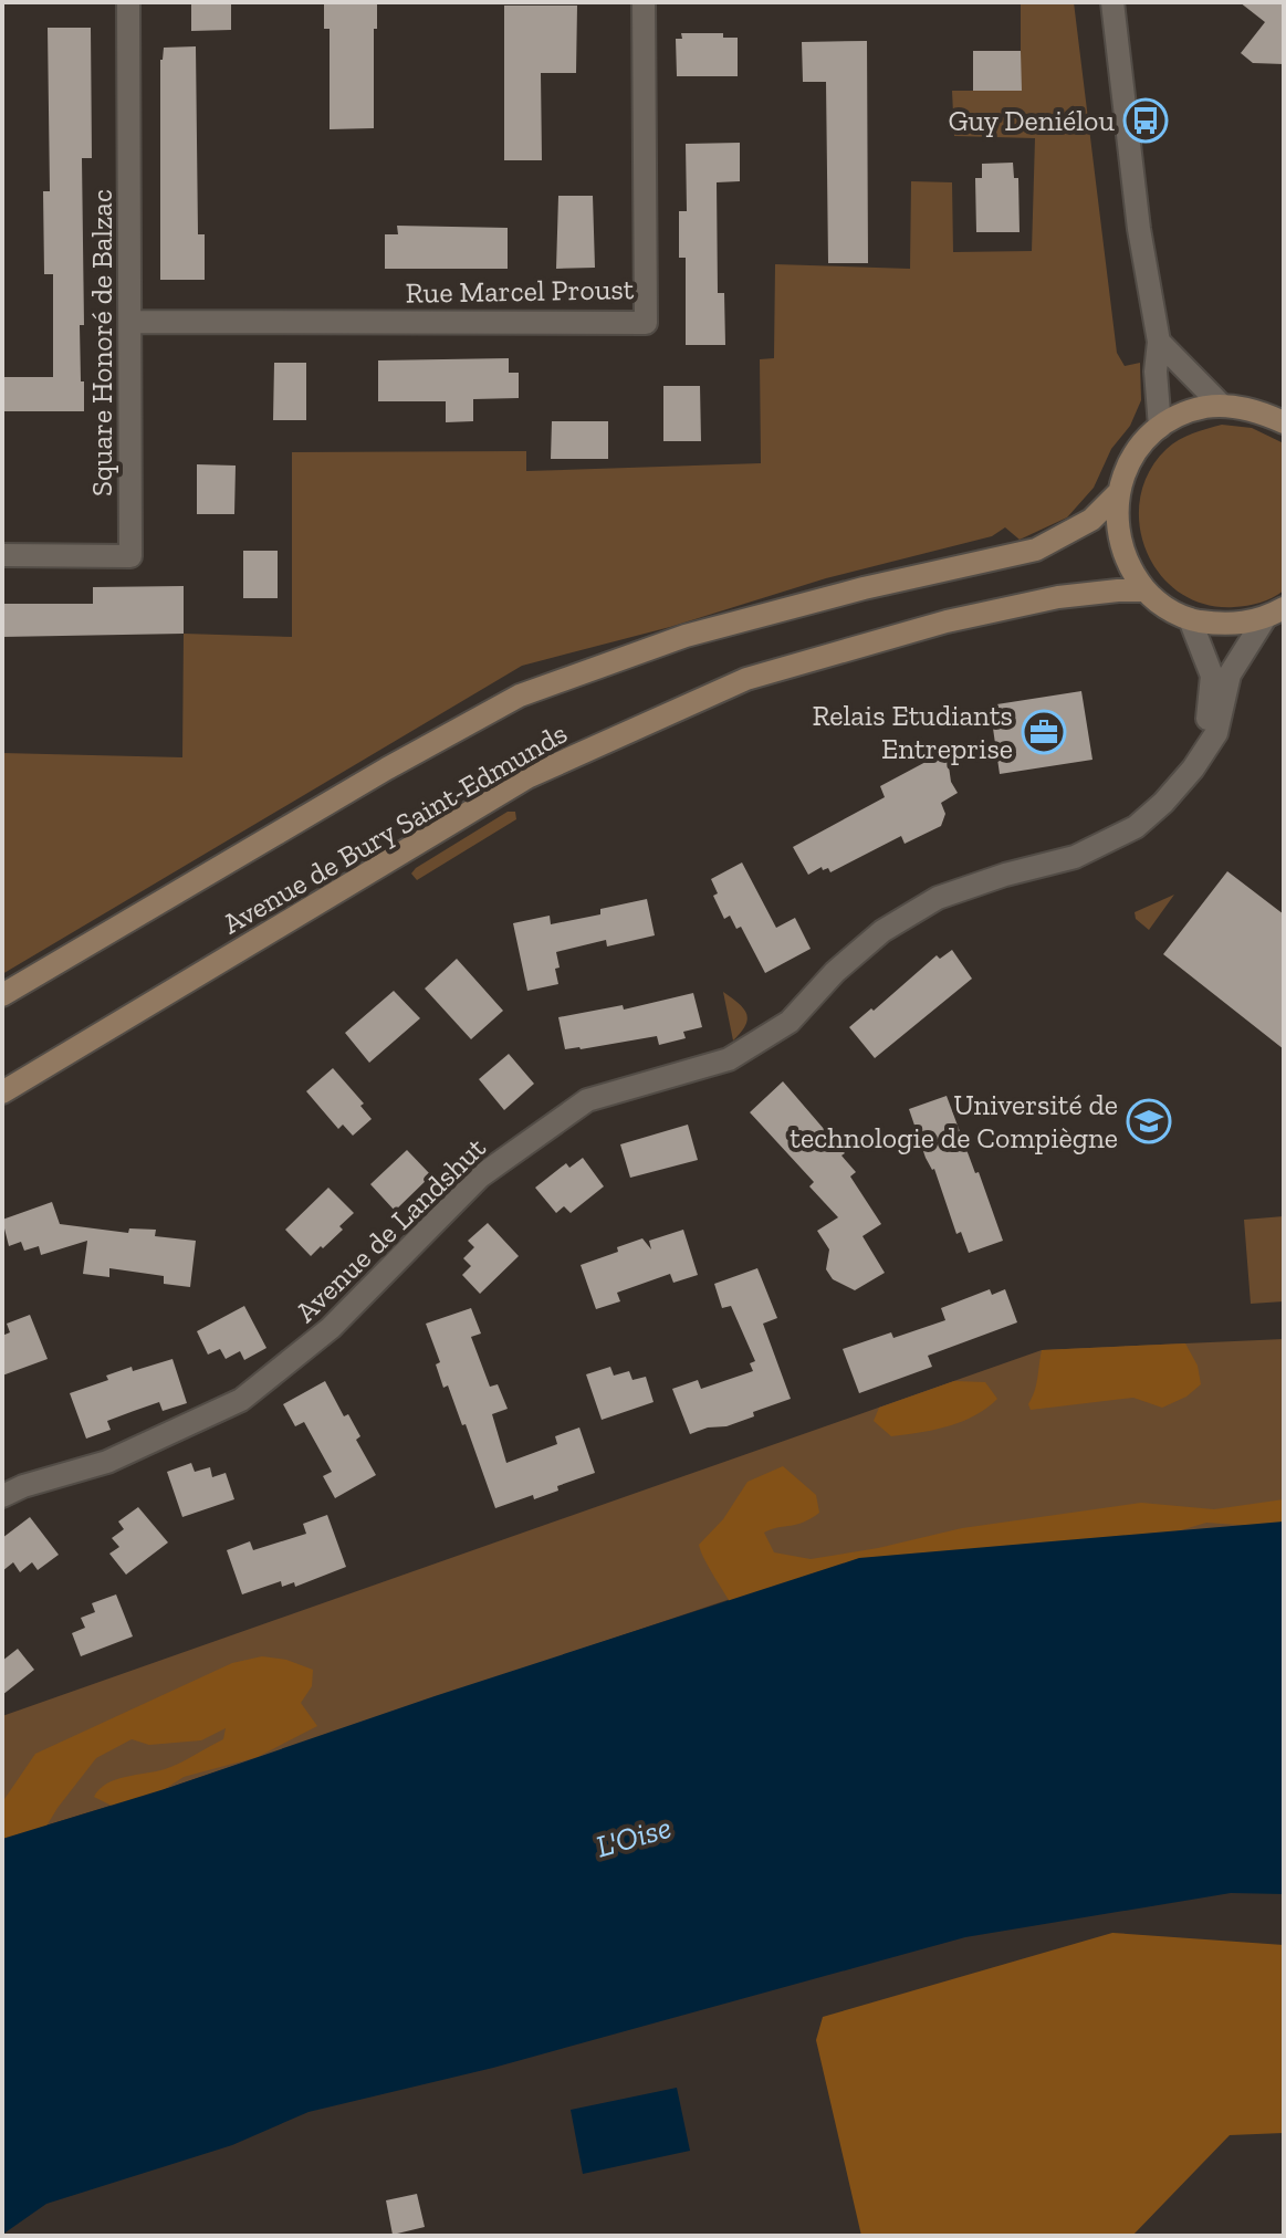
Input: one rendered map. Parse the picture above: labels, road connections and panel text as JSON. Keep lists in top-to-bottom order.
{
  "streets": {
    "main road": ["Avenue de Bury Saint-Edmunds"],
    "street": ["Rue Marcel Proust", "Square Honoré de Balzac", "Avenue de Landshut"]
  },
  "crossings": [
    ["Rue Marcel Proust", "Square Honoré de Balzac"]
  ],
  "water": ["L'Oise"],
  "places": {
    "bus stop": ["Guy Deniélou"],
    "office": ["Relais Etudiants Entreprise"],
    "school or university": ["Université de technologie de Compiègne"]
  }
}
